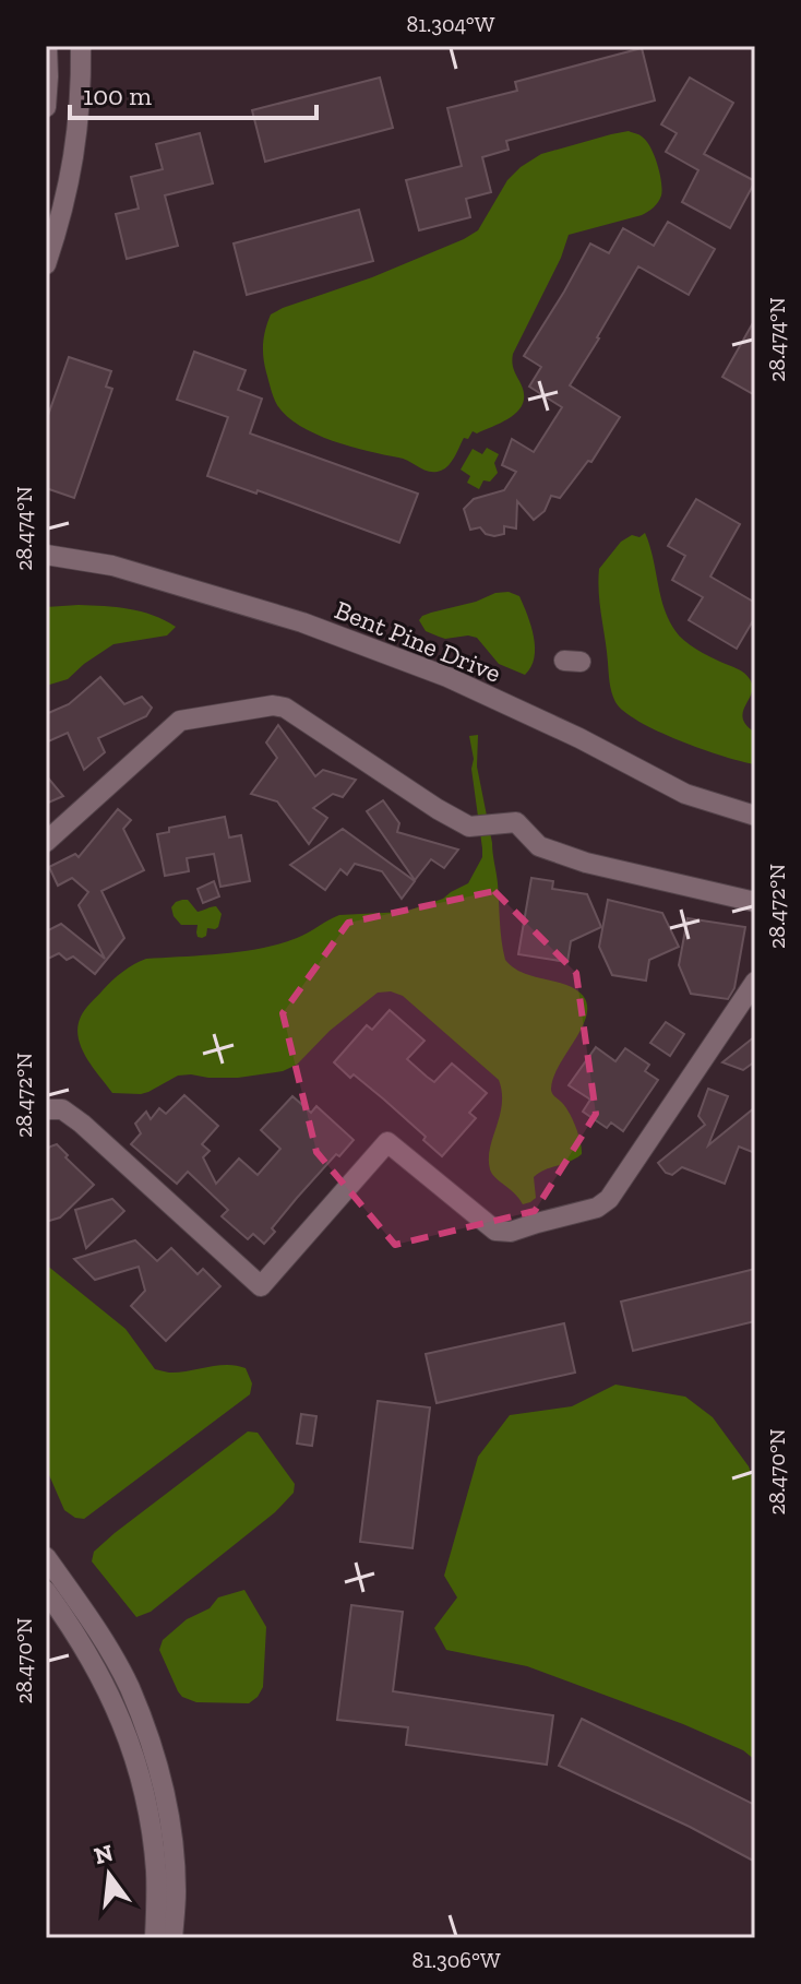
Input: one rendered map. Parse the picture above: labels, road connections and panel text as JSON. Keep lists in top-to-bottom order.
{
  "streets": {
    "street": ["Bent Pine Drive"]
  },
  "scale_bar": "100 m",
  "north": "top",
  "coordinates": [
    "81.304°W",
    "28.474°N",
    "28.472°N",
    "28.470°N",
    "81.306°W"
  ]
}
